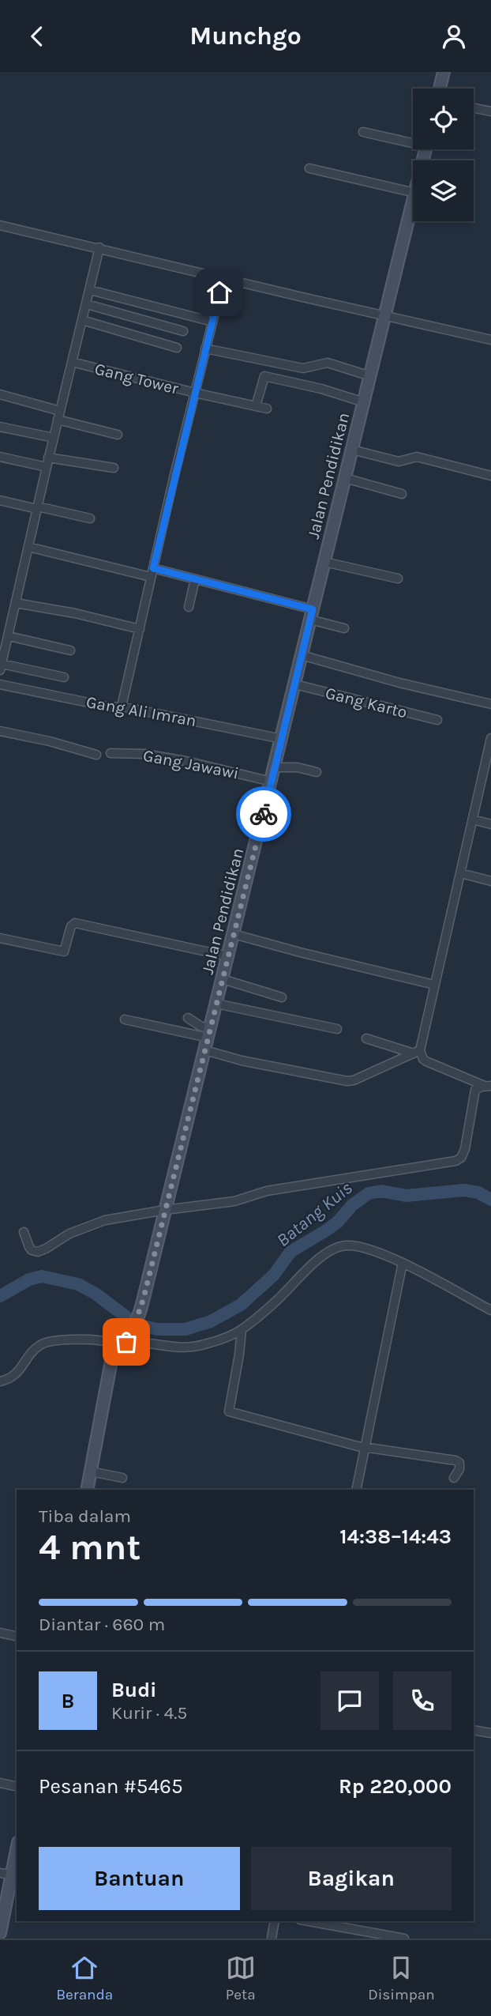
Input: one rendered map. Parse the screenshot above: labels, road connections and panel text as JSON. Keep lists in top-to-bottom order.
{
  "streets": {
    "main road": ["Jalan Pendidikan"],
    "street": [
      "Gang Tower",
      "Gang Karto",
      "Gang Ali Imran",
      "Gang Jawawi"
    ]
  },
  "crossings": [
    ["Jalan Pendidikan", "Gang Karto"],
    ["Jalan Pendidikan", "Gang Ali Imran"],
    ["Jalan Pendidikan", "Gang Jawawi"]
  ],
  "water": ["Batang Kuis"],
  "page": {
    "header": "Munchgo",
    "heading": ["4 mnt", "Tiba dalam", "14:38–14:43"],
    "panel": [
      "Budi",
      "Kurir · 4.5",
      "Pesanan #5465",
      "Rp 220,000"
    ],
    "bar": "Diantar · 660 m",
    "round": "B",
    "buttons": ["Bantuan", "Bagikan"],
    "tabs": ["Beranda", "Peta", "Disimpan"]
  }
}
